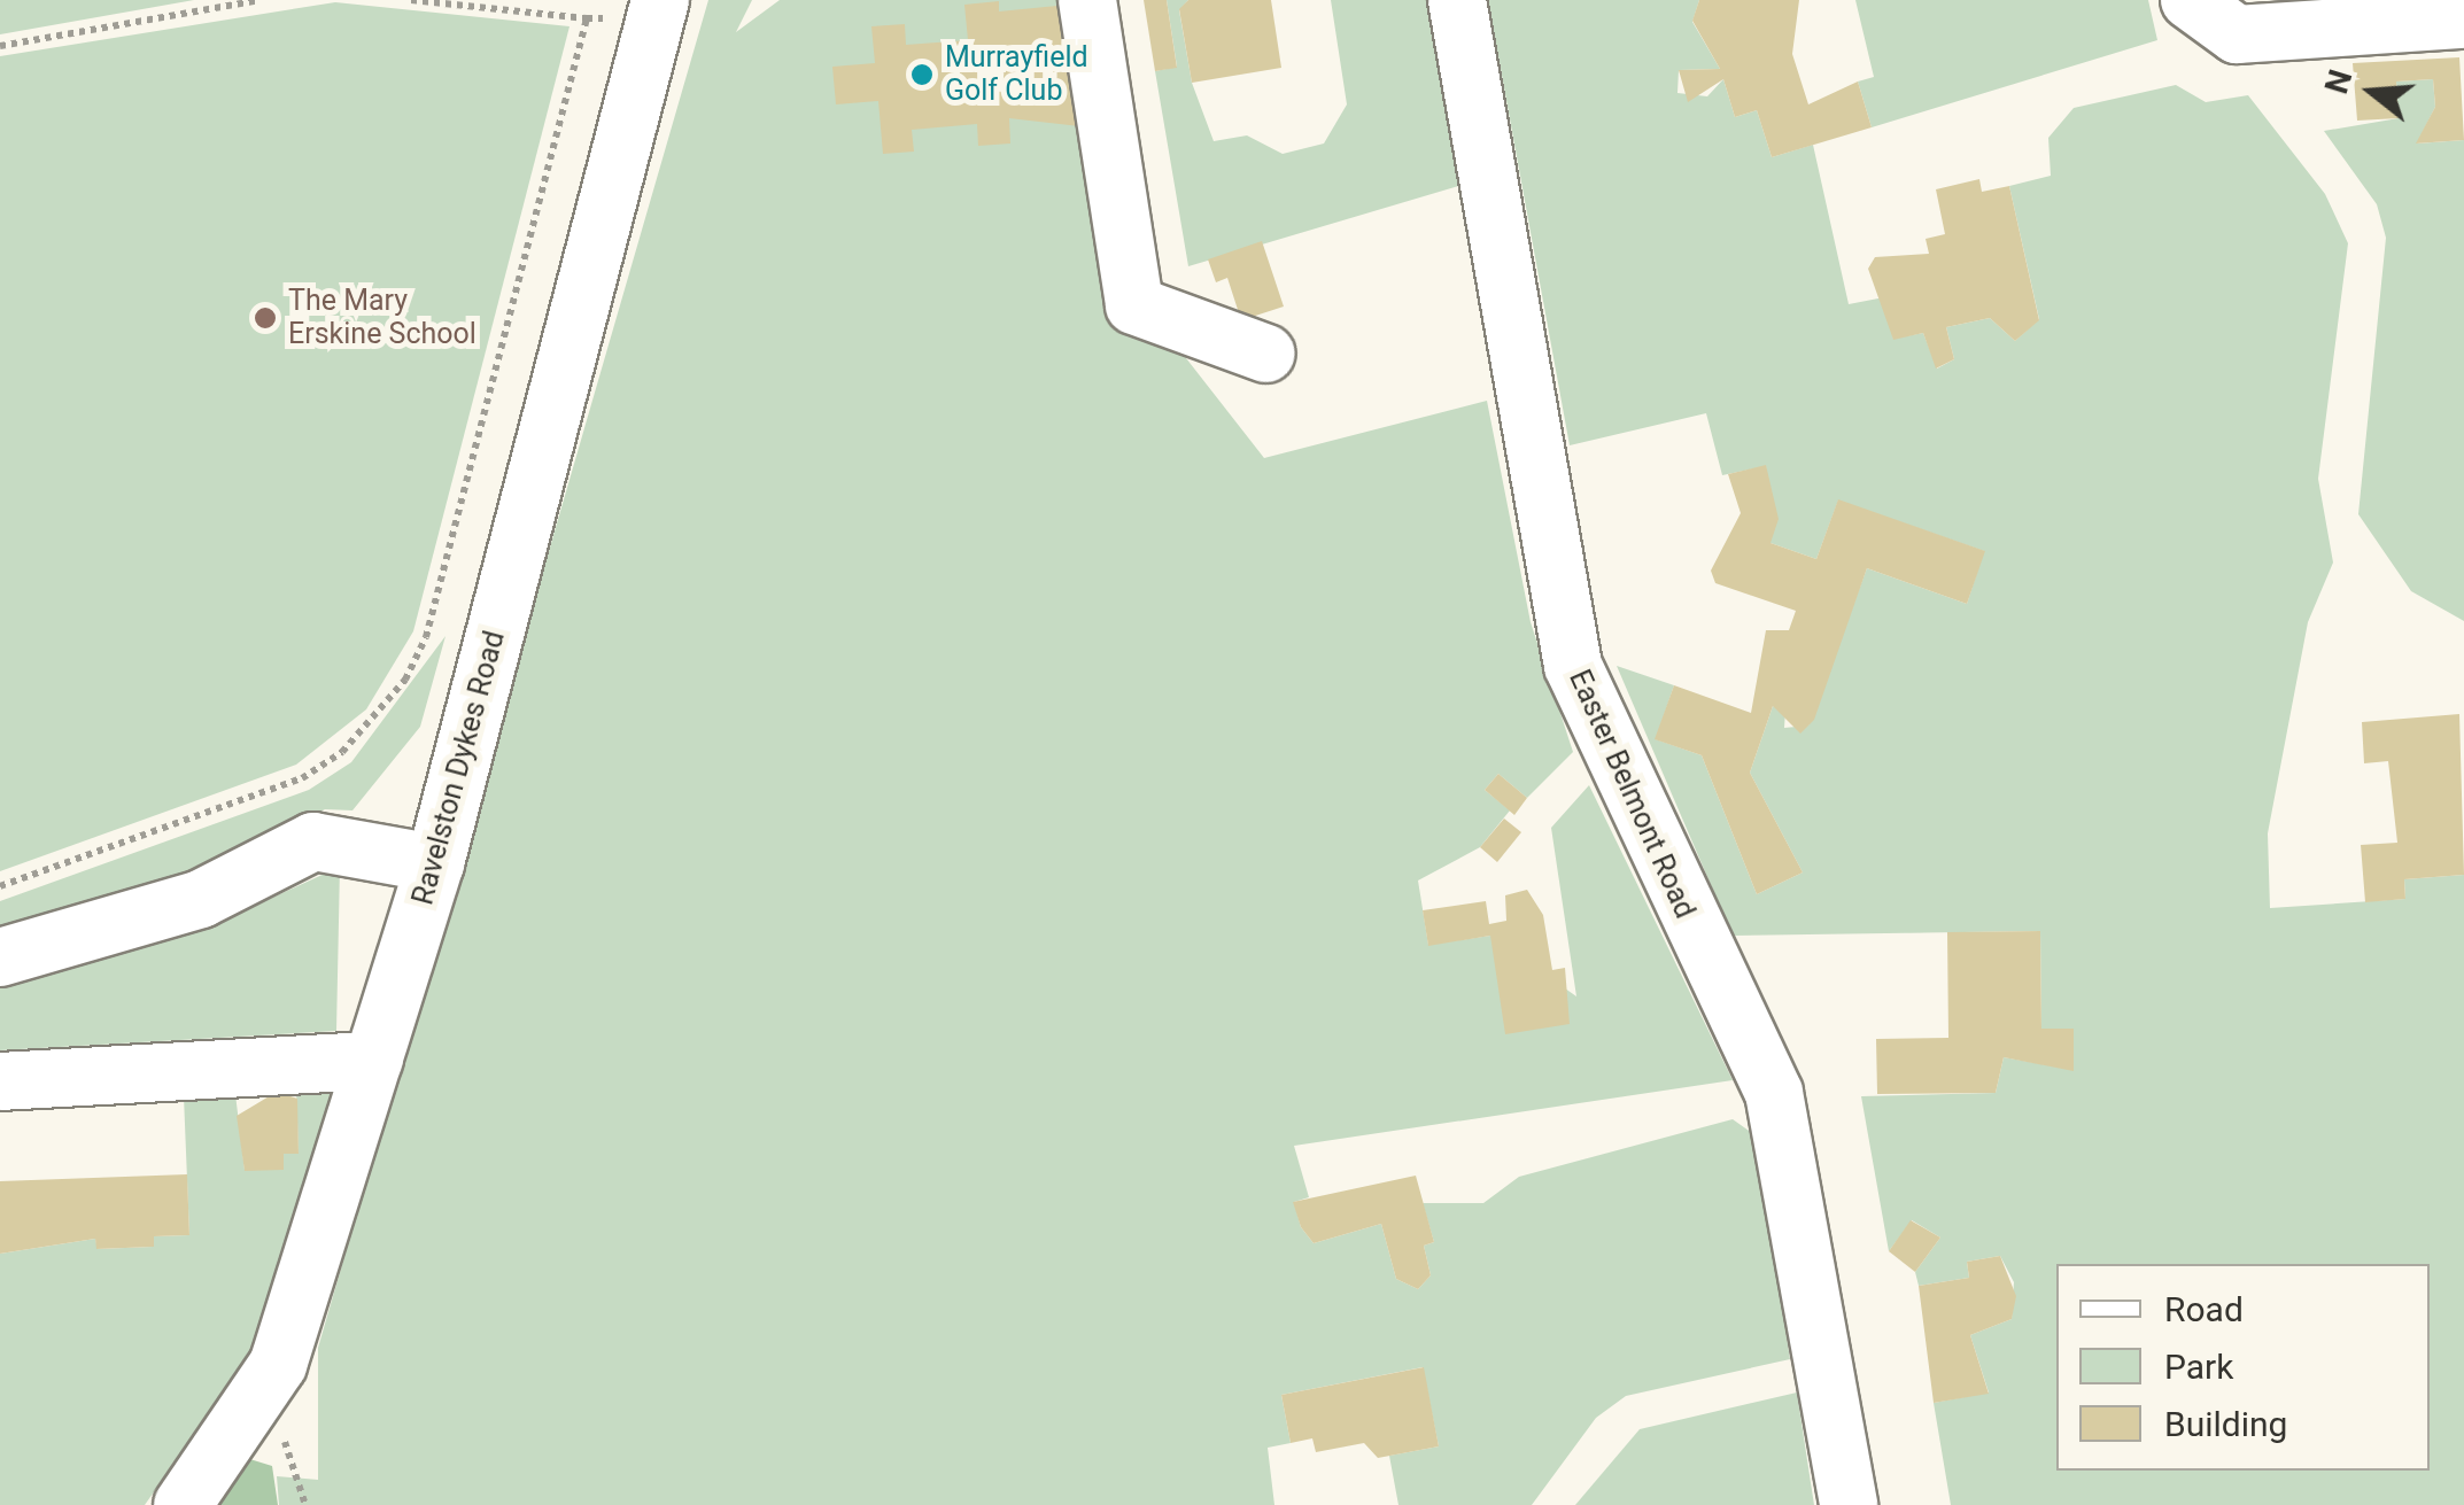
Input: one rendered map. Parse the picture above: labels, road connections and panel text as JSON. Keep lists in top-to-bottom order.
{
  "streets": {
    "street": ["Ravelston Dykes Road", "Easter Belmont Road"]
  },
  "places": ["Murrayfield Golf Club", "The Mary Erskine School"],
  "legend": ["Road", "Park", "Building"],
  "north": "left"
}
